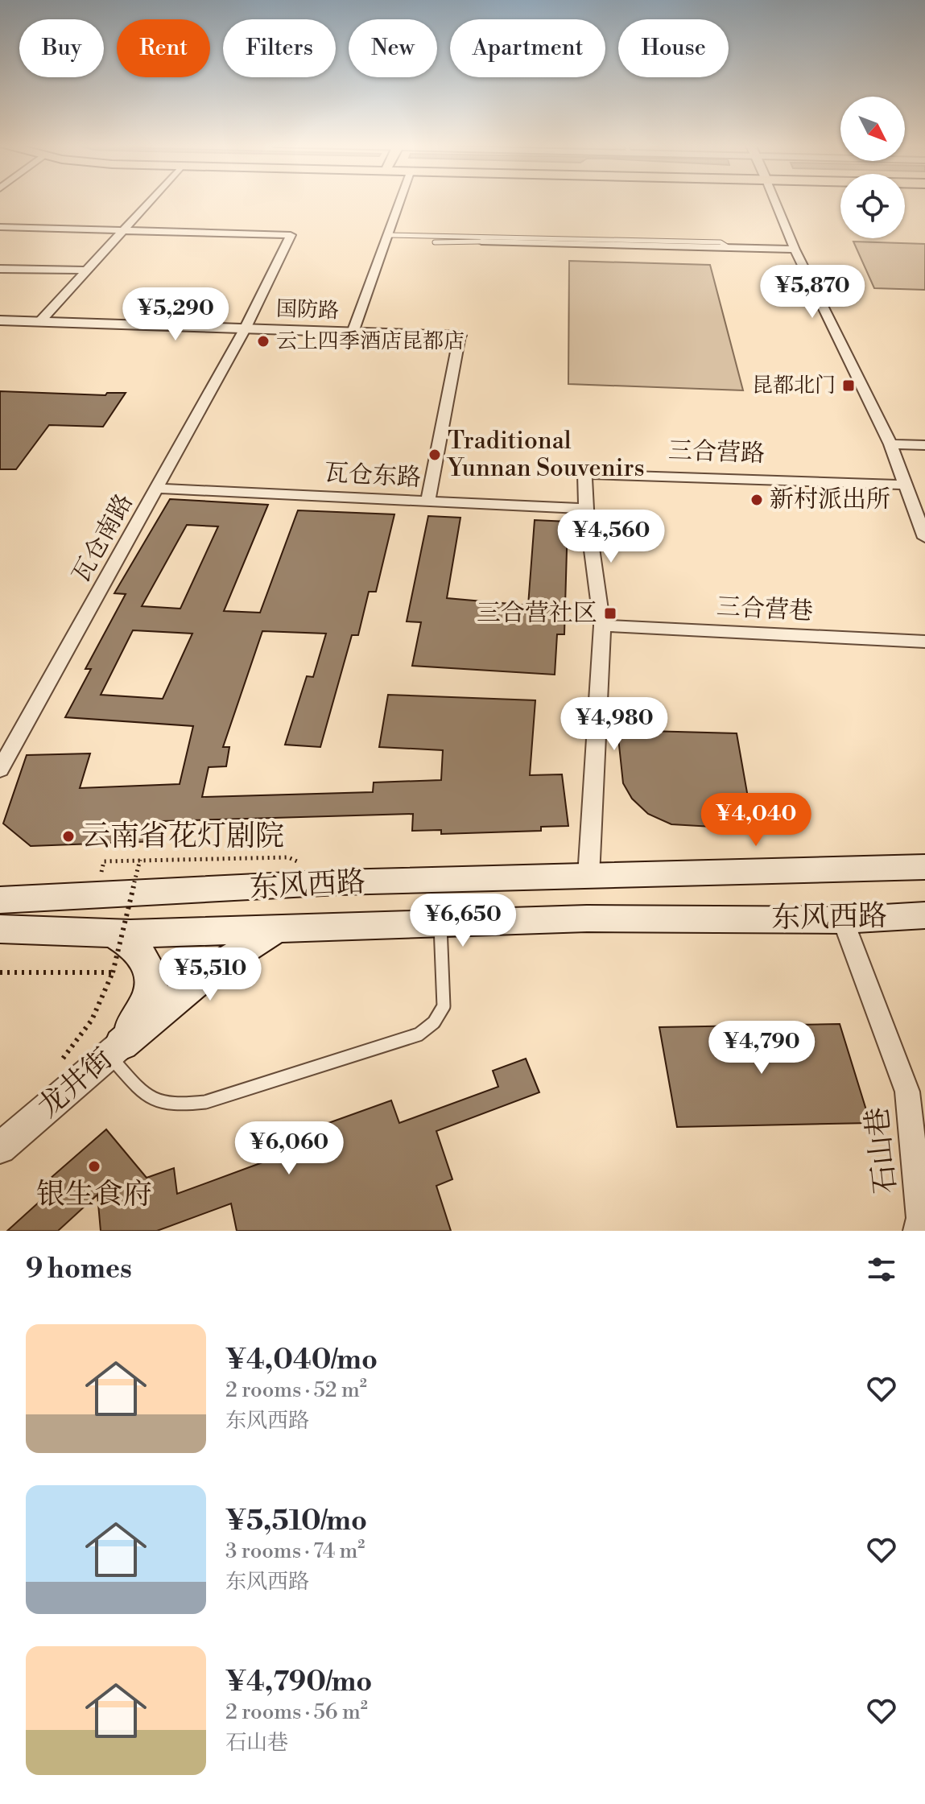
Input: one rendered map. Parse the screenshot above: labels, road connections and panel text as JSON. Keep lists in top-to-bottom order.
{
  "streets": {
    "main road": ["东风西路"],
    "street": [
      "国防路",
      "三合营路",
      "瓦仓东路",
      "瓦仓南路",
      "三合营巷",
      "龙井街",
      "石山巷"
    ]
  },
  "crossings": [
    ["国防路", "瓦仓南路"],
    ["三合营路", "瓦仓东路"],
    ["三合营路", "三合营巷"],
    ["三合营路", "东风西路"],
    ["瓦仓东路", "瓦仓南路"],
    ["东风西路", "石山巷"]
  ],
  "places": {
    "other": [
      "云上四季酒店昆都店",
      "Traditional Yunnan Souvenirs",
      "新村派出所",
      "云南省花灯剧院",
      "银生食府"
    ],
    "transit": ["昆都北门", "三合营社区"]
  },
  "north": "bottom right",
  "page": {
    "chip": [
      "Buy",
      "Rent",
      "Filters",
      "New",
      "Apartment",
      "House"
    ],
    "price": [
      "¥5,870",
      "¥5,290",
      "¥4,560",
      "¥4,980",
      "¥4,040",
      "¥6,650",
      "¥5,510",
      "¥4,790",
      "¥6,060"
    ],
    "heading": "9 homes",
    "list": [
      {
        "name": "¥4,040/mo",
        "note": "2 rooms · 52 m² · 东风西路"
      },
      {
        "name": "¥5,510/mo",
        "note": "3 rooms · 74 m² · 东风西路"
      },
      {
        "name": "¥4,790/mo",
        "note": "2 rooms · 56 m² · 石山巷"
      }
    ]
  }
}
